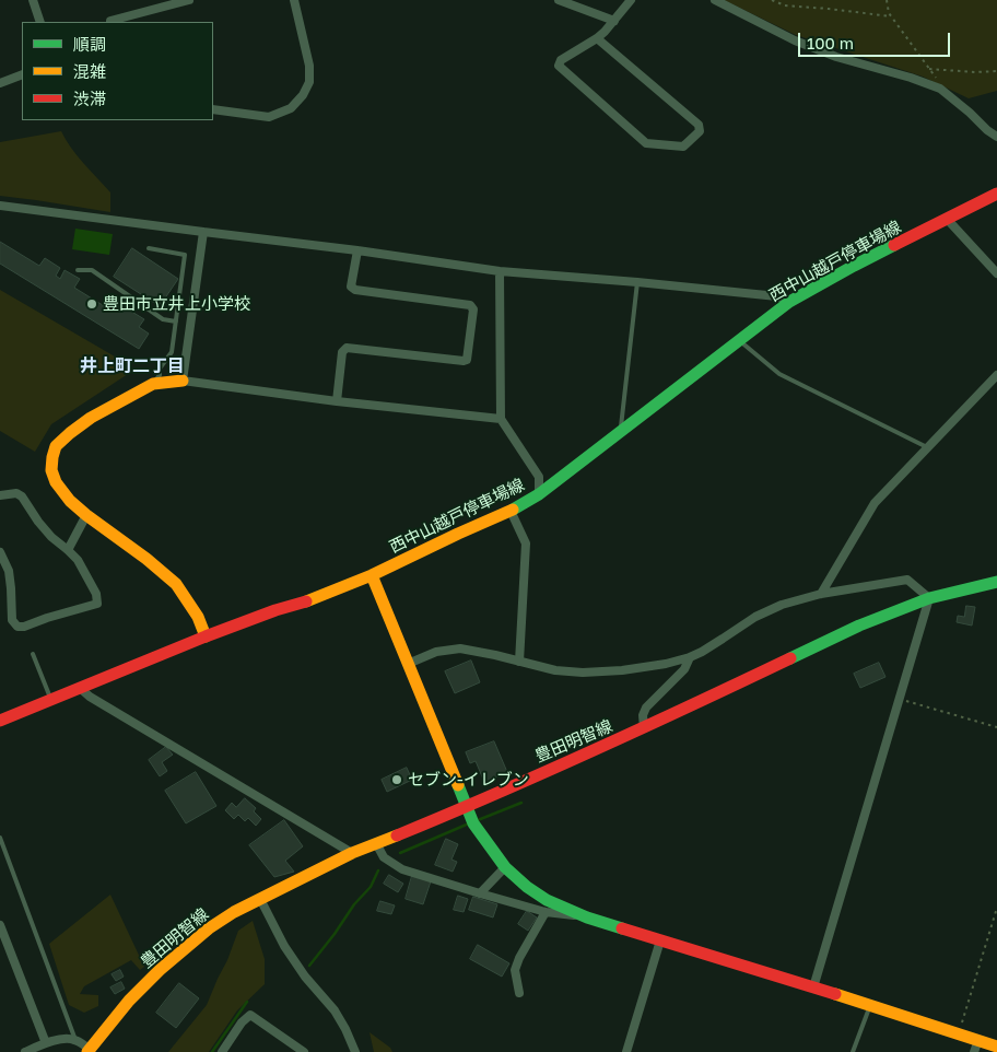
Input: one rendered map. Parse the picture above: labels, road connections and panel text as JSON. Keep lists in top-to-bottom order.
{
  "streets": {
    "main road": ["西中山越戸停車場線", "豊田明智線"]
  },
  "districts": ["井上町二丁目"],
  "places": ["豊田市立井上小学校", "セブン-イレブン"],
  "legend": ["順調", "混雑", "渋滞"],
  "scale_bar": "100 m"
}
